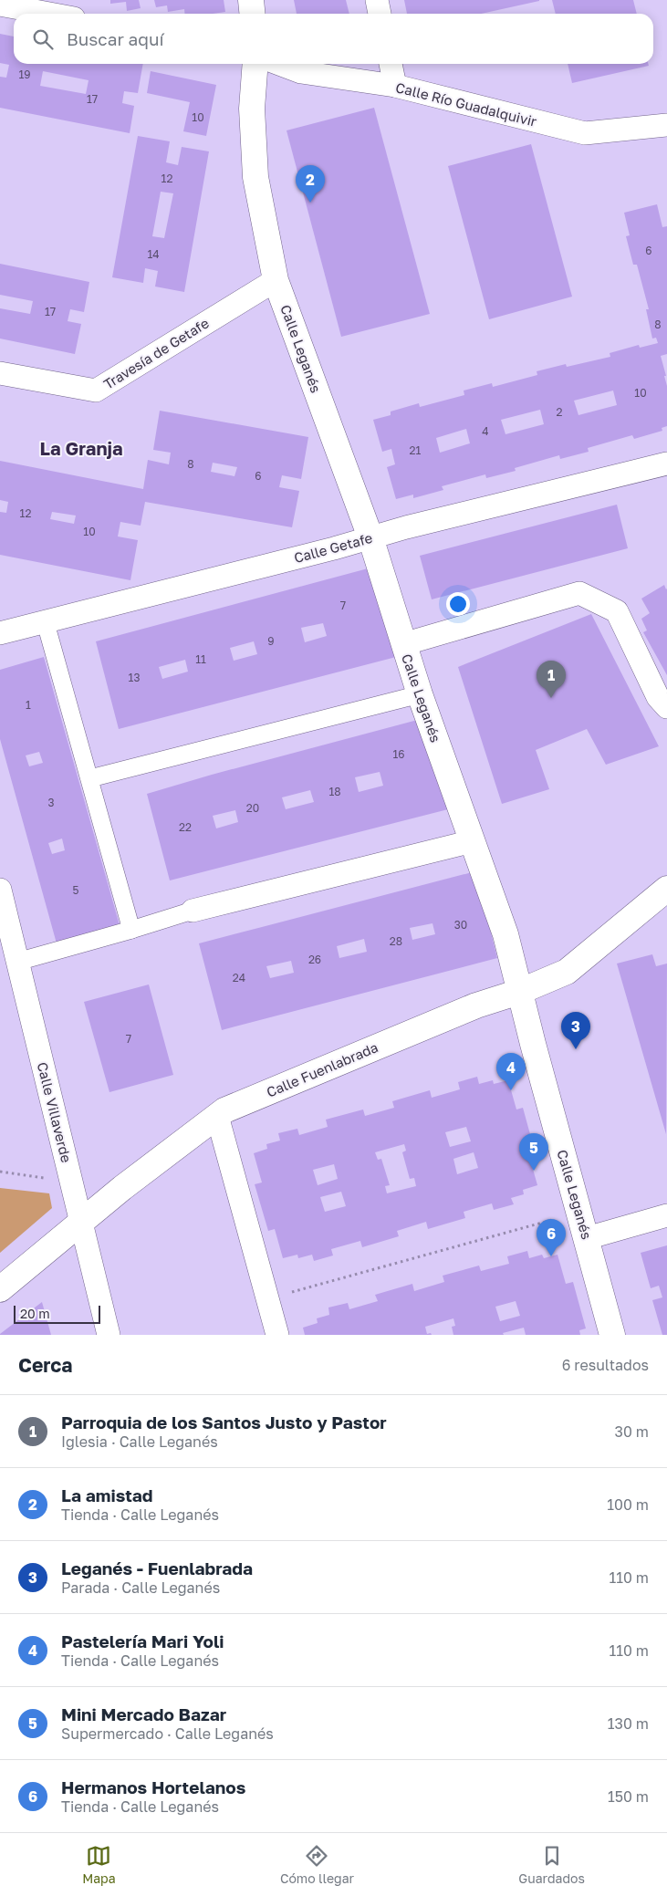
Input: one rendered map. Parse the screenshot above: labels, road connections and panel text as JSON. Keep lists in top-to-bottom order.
{
  "streets": {
    "street": [
      "Calle Río Guadalquivir",
      "Calle Leganés",
      "Travesía de Getafe",
      "Calle Getafe",
      "Calle Fuenlabrada",
      "Calle Villaverde"
    ]
  },
  "crossings": [
    ["Calle Leganés", "Travesía de Getafe"],
    ["Calle Leganés", "Calle Getafe"],
    ["Calle Leganés", "Calle Fuenlabrada"],
    ["Calle Fuenlabrada", "Calle Villaverde"]
  ],
  "districts": ["La Granja"],
  "house_numbers": [
    "19",
    "17",
    "10",
    "12",
    "6",
    "14",
    "17",
    "8",
    "10",
    "2",
    "4",
    "21",
    "8",
    "6",
    "12",
    "10",
    "7",
    "9",
    "11",
    "13",
    "1",
    "16",
    "18",
    "3",
    "20",
    "22",
    "5",
    "30",
    "28",
    "26",
    "24",
    "7"
  ],
  "scale_bar": "20 m",
  "page": {
    "search": "Buscar aquí",
    "pins": [
      "2",
      "1",
      "3",
      "4",
      "5",
      "6"
    ],
    "scale": "20 m",
    "heading": ["Cerca", "6 resultados"],
    "list": [
      {
        "mark": "1",
        "name": "Parroquia de los Santos Justo y Pastor",
        "note": "Iglesia · Calle Leganés",
        "value": "30 m"
      },
      {
        "mark": "2",
        "name": "La amistad",
        "note": "Tienda · Calle Leganés",
        "value": "100 m"
      },
      {
        "mark": "3",
        "name": "Leganés - Fuenlabrada",
        "note": "Parada · Calle Leganés",
        "value": "110 m"
      },
      {
        "mark": "4",
        "name": "Pastelería Mari Yoli",
        "note": "Tienda · Calle Leganés",
        "value": "110 m"
      },
      {
        "mark": "5",
        "name": "Mini Mercado Bazar",
        "note": "Supermercado · Calle Leganés",
        "value": "130 m"
      },
      {
        "mark": "6",
        "name": "Hermanos Hortelanos",
        "note": "Tienda · Calle Leganés",
        "value": "150 m"
      }
    ],
    "nav": ["Mapa", "Cómo llegar", "Guardados"]
  }
}
